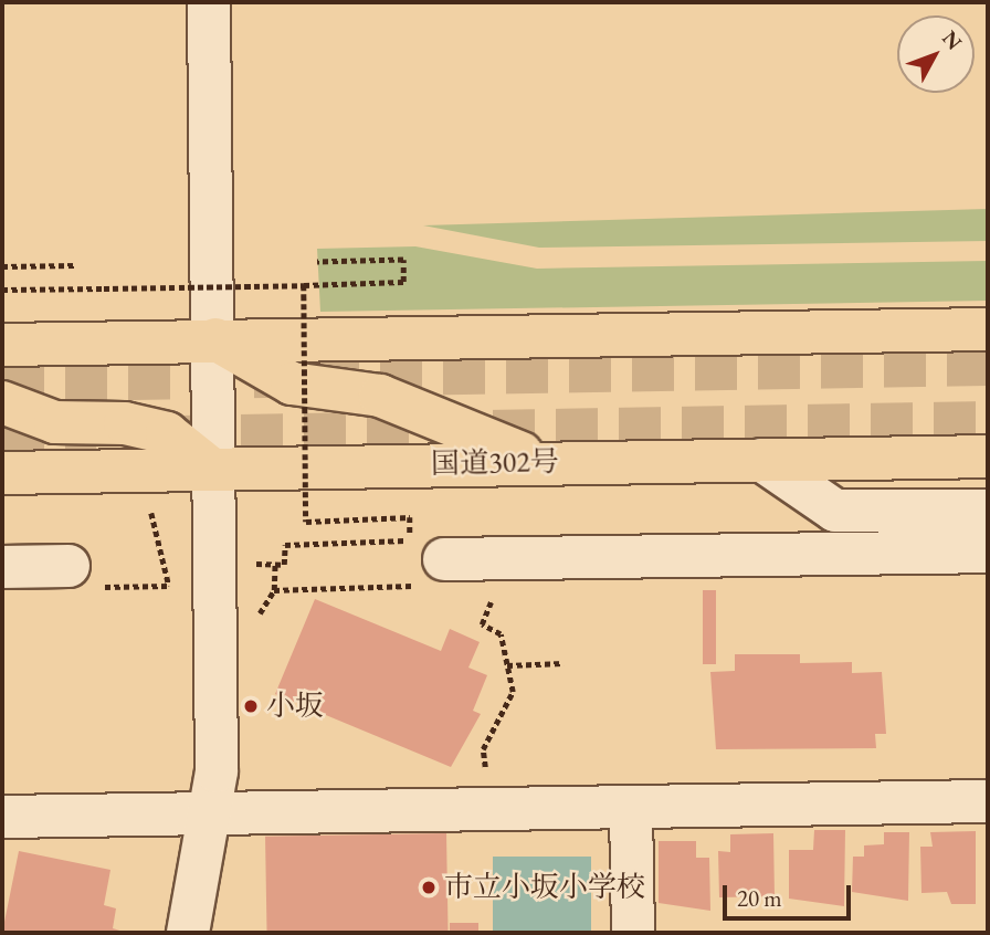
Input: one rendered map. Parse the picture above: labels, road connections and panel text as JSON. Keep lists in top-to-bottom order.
{
  "streets": {
    "highway": ["国道302号"]
  },
  "places": ["小坂", "市立小坂小学校"],
  "scale_bar": "20 m",
  "north": "top right"
}
